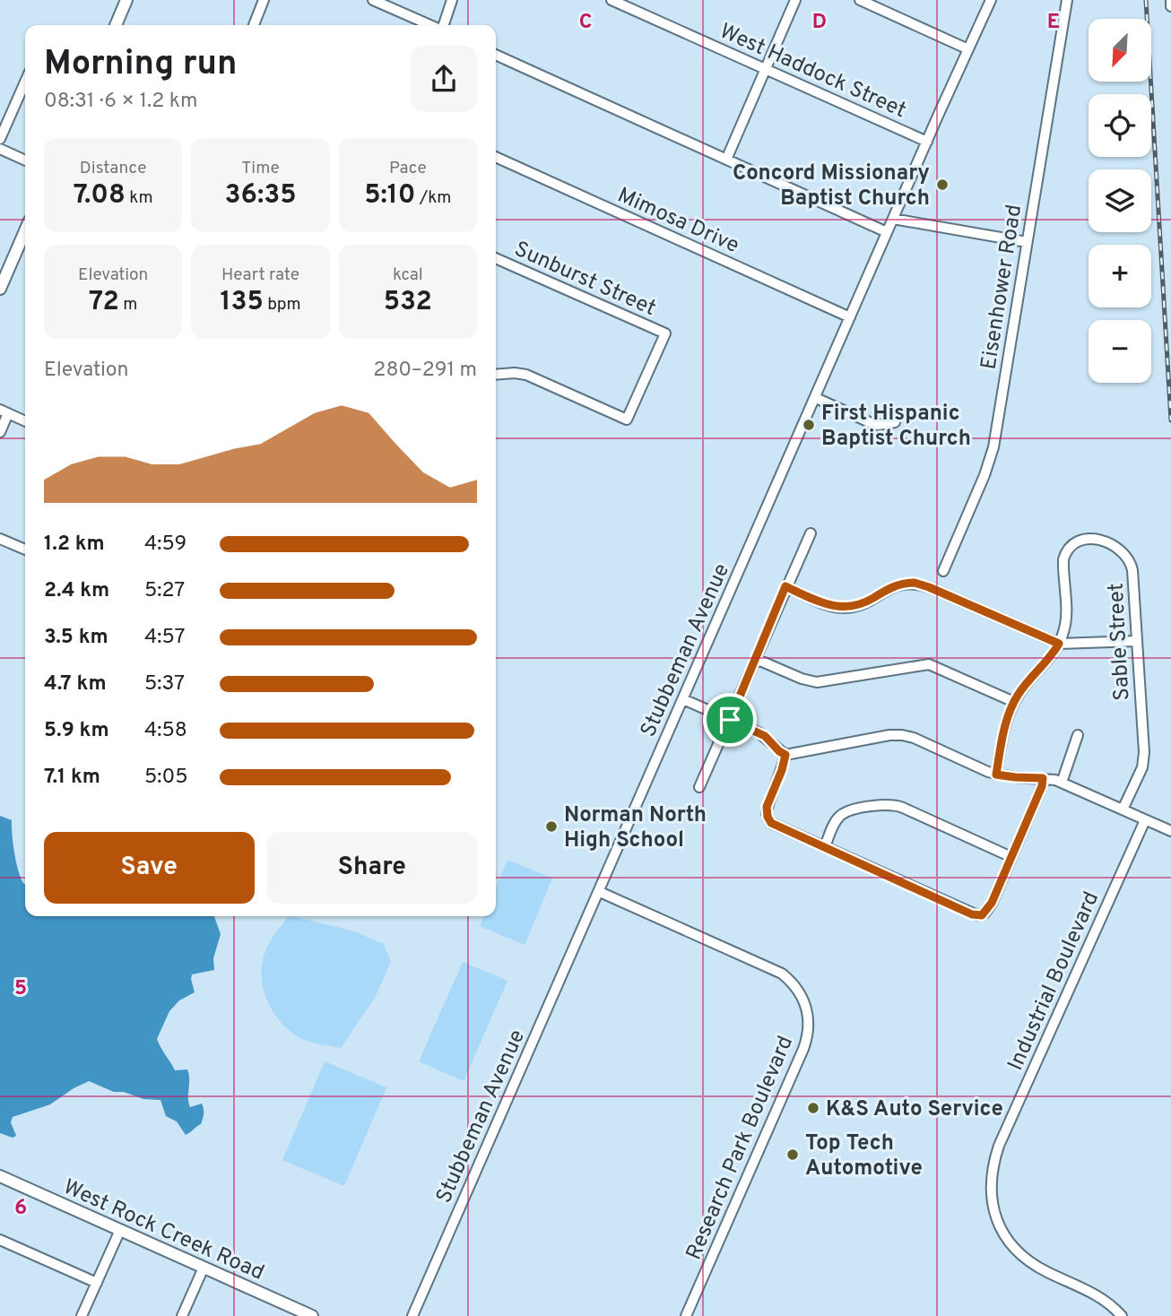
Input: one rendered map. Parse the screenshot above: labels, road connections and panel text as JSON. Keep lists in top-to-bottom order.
{
  "streets": {
    "main road": ["West Rock Creek Road"],
    "street": [
      "West Haddock Street",
      "Mimosa Drive",
      "Sunburst Street",
      "Eisenhower Road",
      "Sable Street",
      "Stubbeman Avenue",
      "Industrial Boulevard",
      "Research Park Boulevard"
    ]
  },
  "crossings": [
    ["West Haddock Street", "Stubbeman Avenue"],
    ["Mimosa Drive", "Stubbeman Avenue"],
    ["Stubbeman Avenue", "Research Park Boulevard"]
  ],
  "places": [
    "Concord Missionary Baptist Church",
    "First Hispanic Baptist Church",
    "Norman North High School",
    "K&S Auto Service",
    "Top Tech Automotive"
  ],
  "north": "bottom left",
  "page": {
    "map_buttons": ["+", "−"],
    "heading": ["Morning run", "08:31 · 6 × 1.2 km"],
    "stats": [
      ["Distance", "7.08 km"],
      ["Time", "36:35"],
      ["Pace", "5:10 /km"],
      ["Elevation", "72 m"],
      ["Heart rate", "135 bpm"],
      ["kcal", "532"]
    ],
    "chart": ["Elevation", "280–291 m"],
    "list": [
      {
        "name": "1.2 km",
        "note": "4:59"
      },
      {
        "name": "2.4 km",
        "note": "5:27"
      },
      {
        "name": "3.5 km",
        "note": "4:57"
      },
      {
        "name": "4.7 km",
        "note": "5:37"
      },
      {
        "name": "5.9 km",
        "note": "4:58"
      },
      {
        "name": "7.1 km",
        "note": "5:05"
      }
    ],
    "buttons": ["Save", "Share"]
  },
  "grid": {
    "columns": ["C", "D", "E"],
    "rows": ["5", "6"]
  }
}
